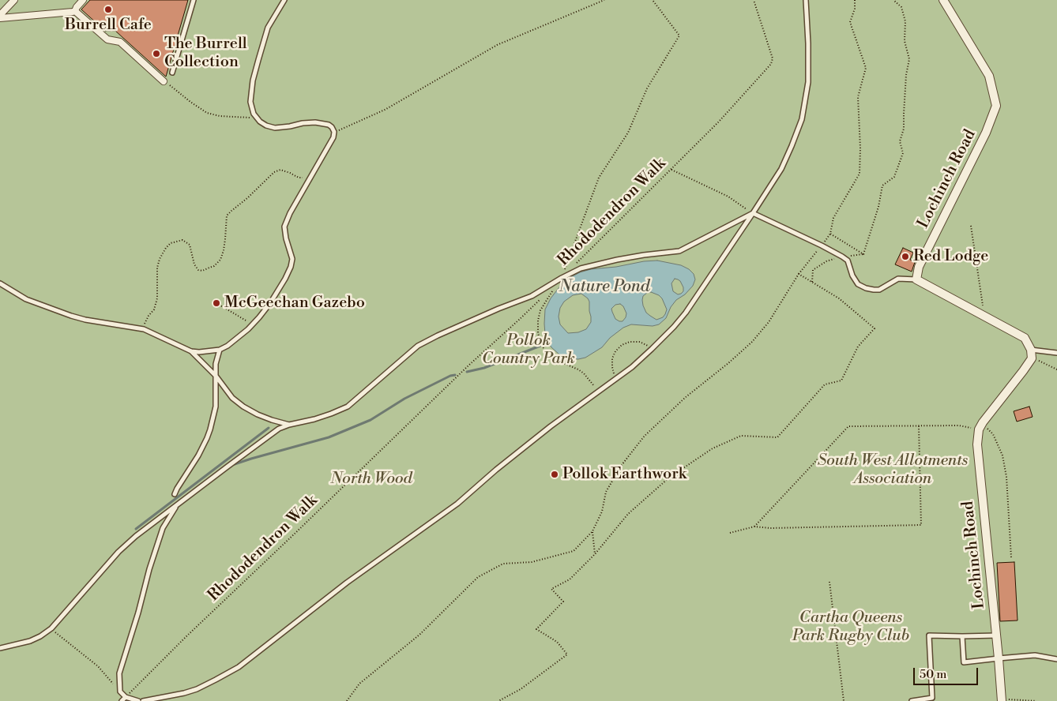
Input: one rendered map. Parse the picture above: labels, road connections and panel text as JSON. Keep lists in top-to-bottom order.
{
  "streets": {
    "street": ["Lochinch Road"],
    "path": ["Rhododendron Walk"]
  },
  "water": ["Nature Pond"],
  "parks": [
    "Pollok Country Park",
    "South West Allotments Association",
    "North Wood",
    "Cartha Queens Park Rugby Club"
  ],
  "places": [
    "Burrell Cafe",
    "The Burrell Collection",
    "Red Lodge",
    "McGeechan Gazebo",
    "Pollok Earthwork"
  ],
  "scale_bar": "50 m"
}
